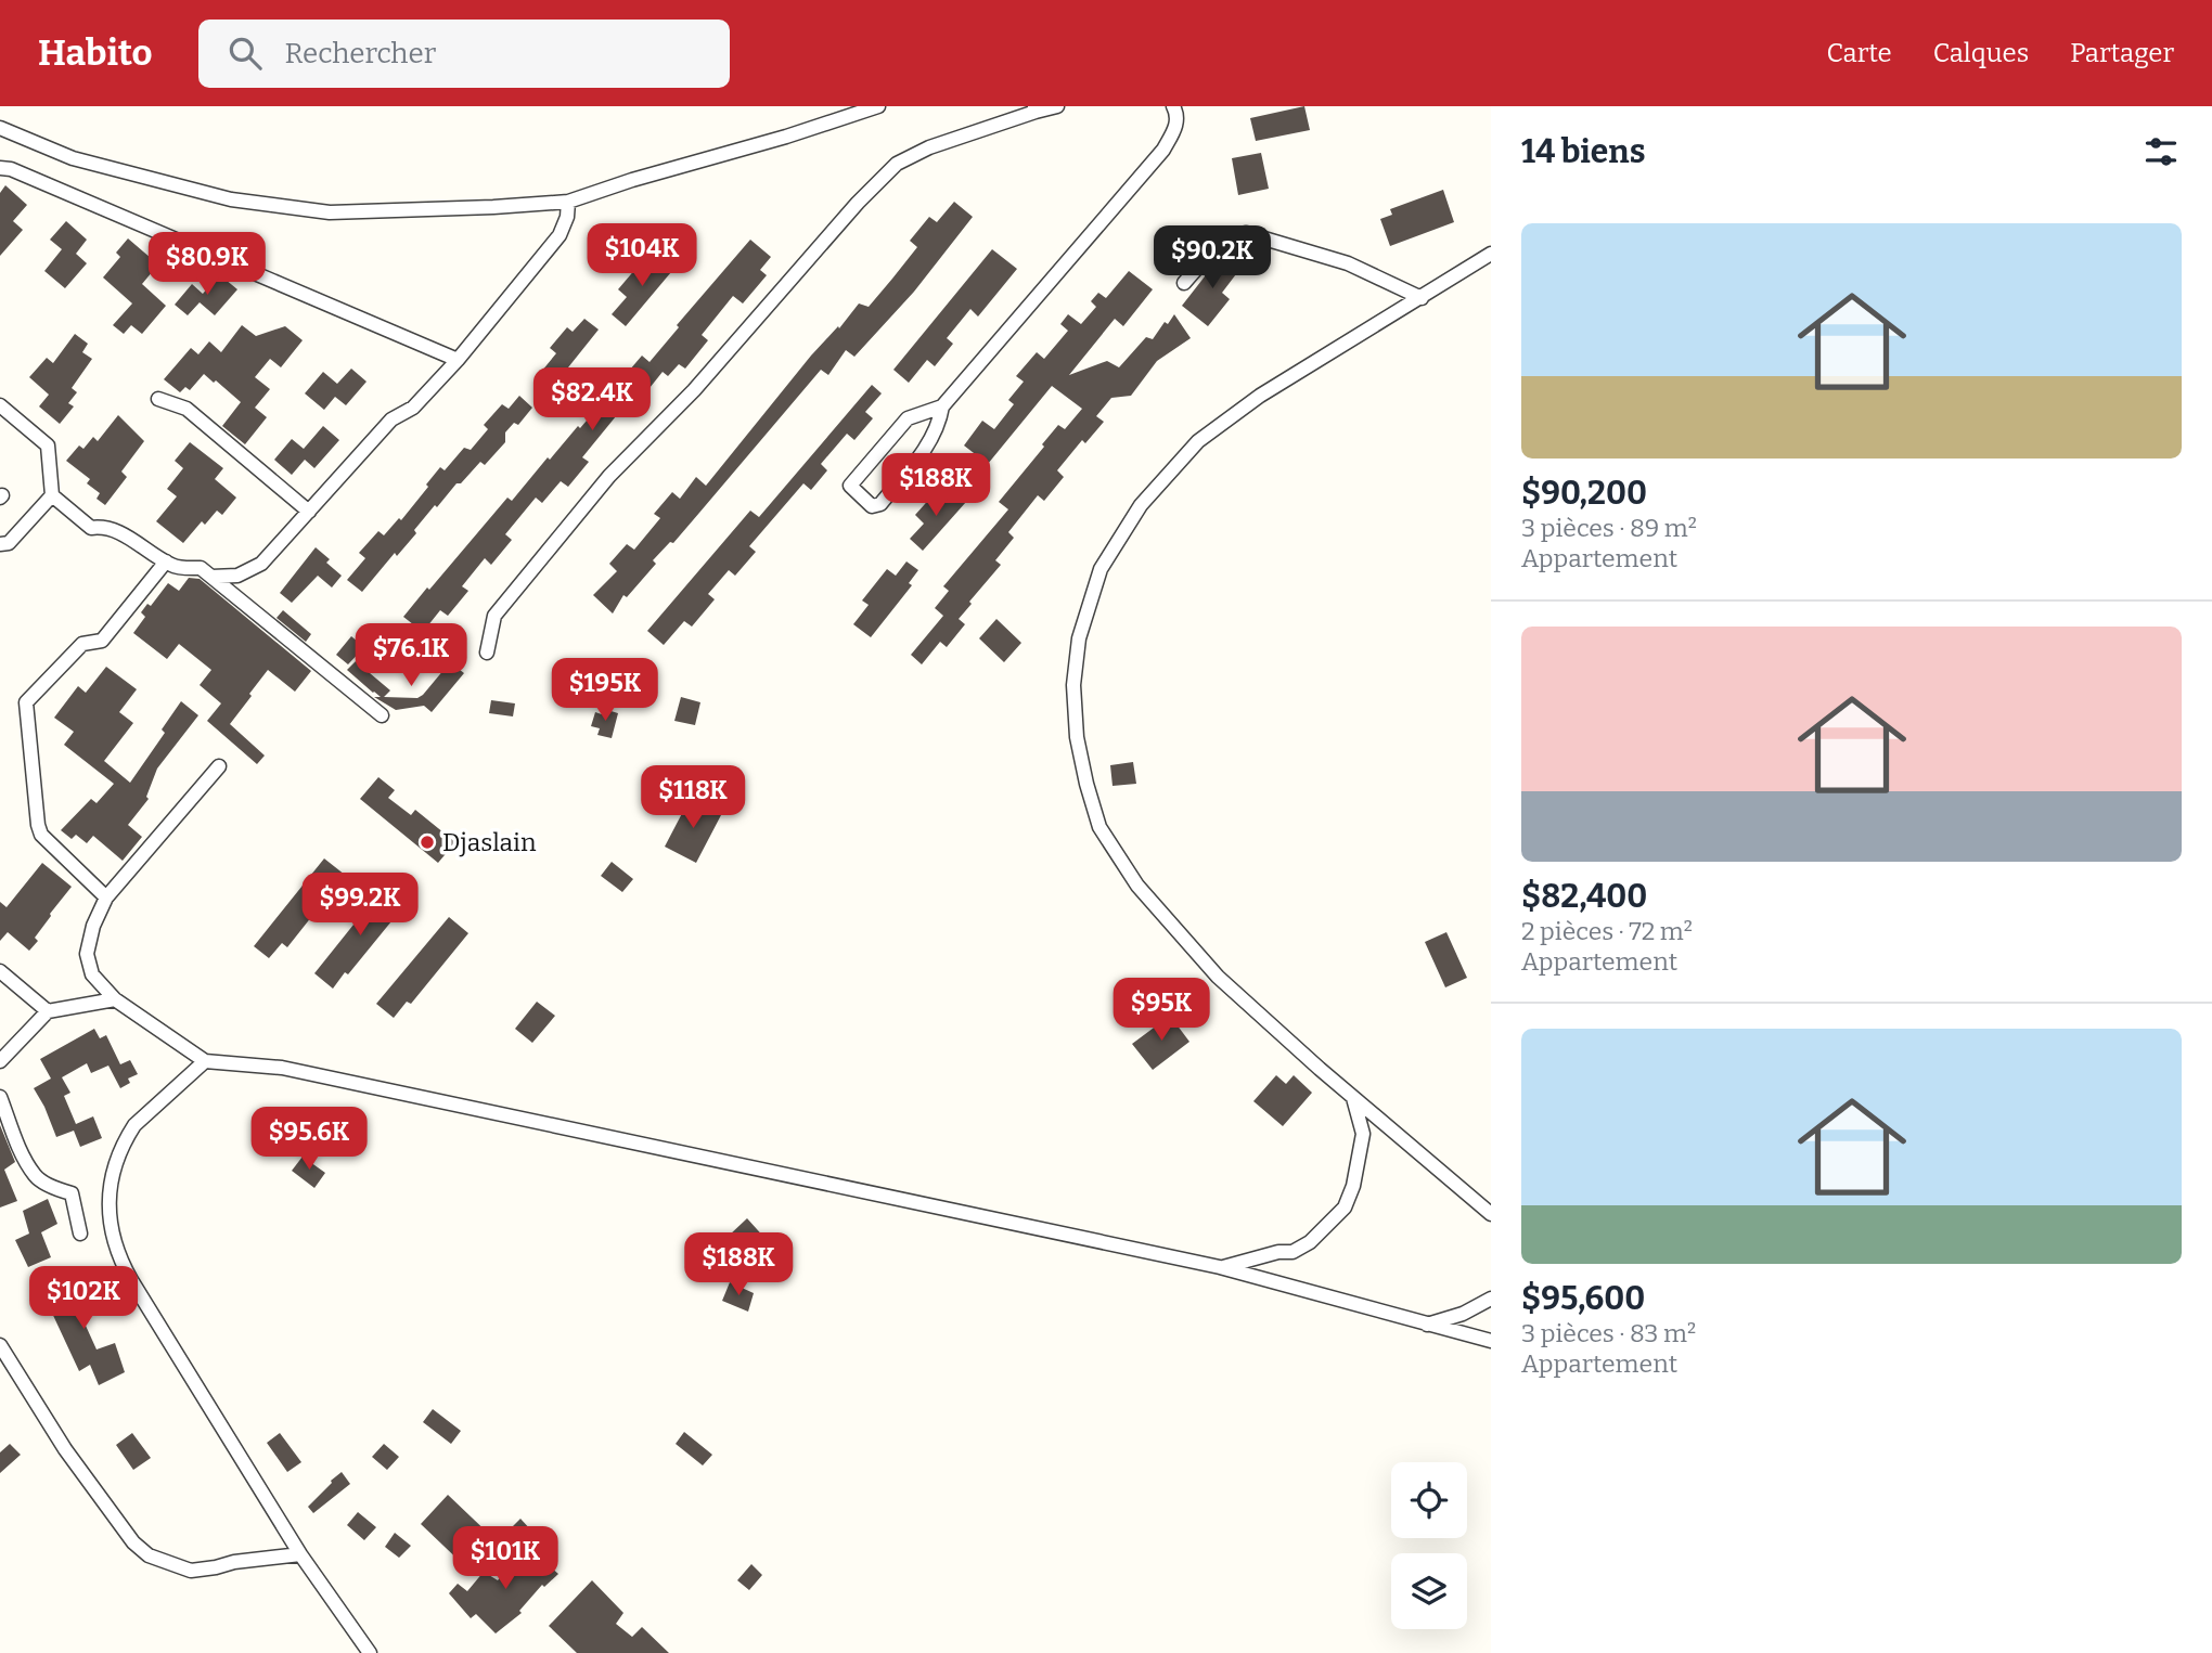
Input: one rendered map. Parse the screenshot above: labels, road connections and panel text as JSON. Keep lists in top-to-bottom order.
{
  "places": ["Djaslain"],
  "page": {
    "header": "Habito",
    "search": "Rechercher",
    "nav": ["Carte", "Calques", "Partager"],
    "heading": "14 biens",
    "list": [
      {
        "name": "$90,200",
        "note": "3 pièces · 89 m² · Appartement"
      },
      {
        "name": "$82,400",
        "note": "2 pièces · 72 m² · Appartement"
      },
      {
        "name": "$95,600",
        "note": "3 pièces · 83 m² · Appartement"
      }
    ],
    "price": [
      "$104K",
      "$90.2K",
      "$80.9K",
      "$82.4K",
      "$188K",
      "$76.1K",
      "$195K",
      "$118K",
      "$99.2K",
      "$95K",
      "$95.6K",
      "$188K",
      "$102K",
      "$101K"
    ]
  }
}
